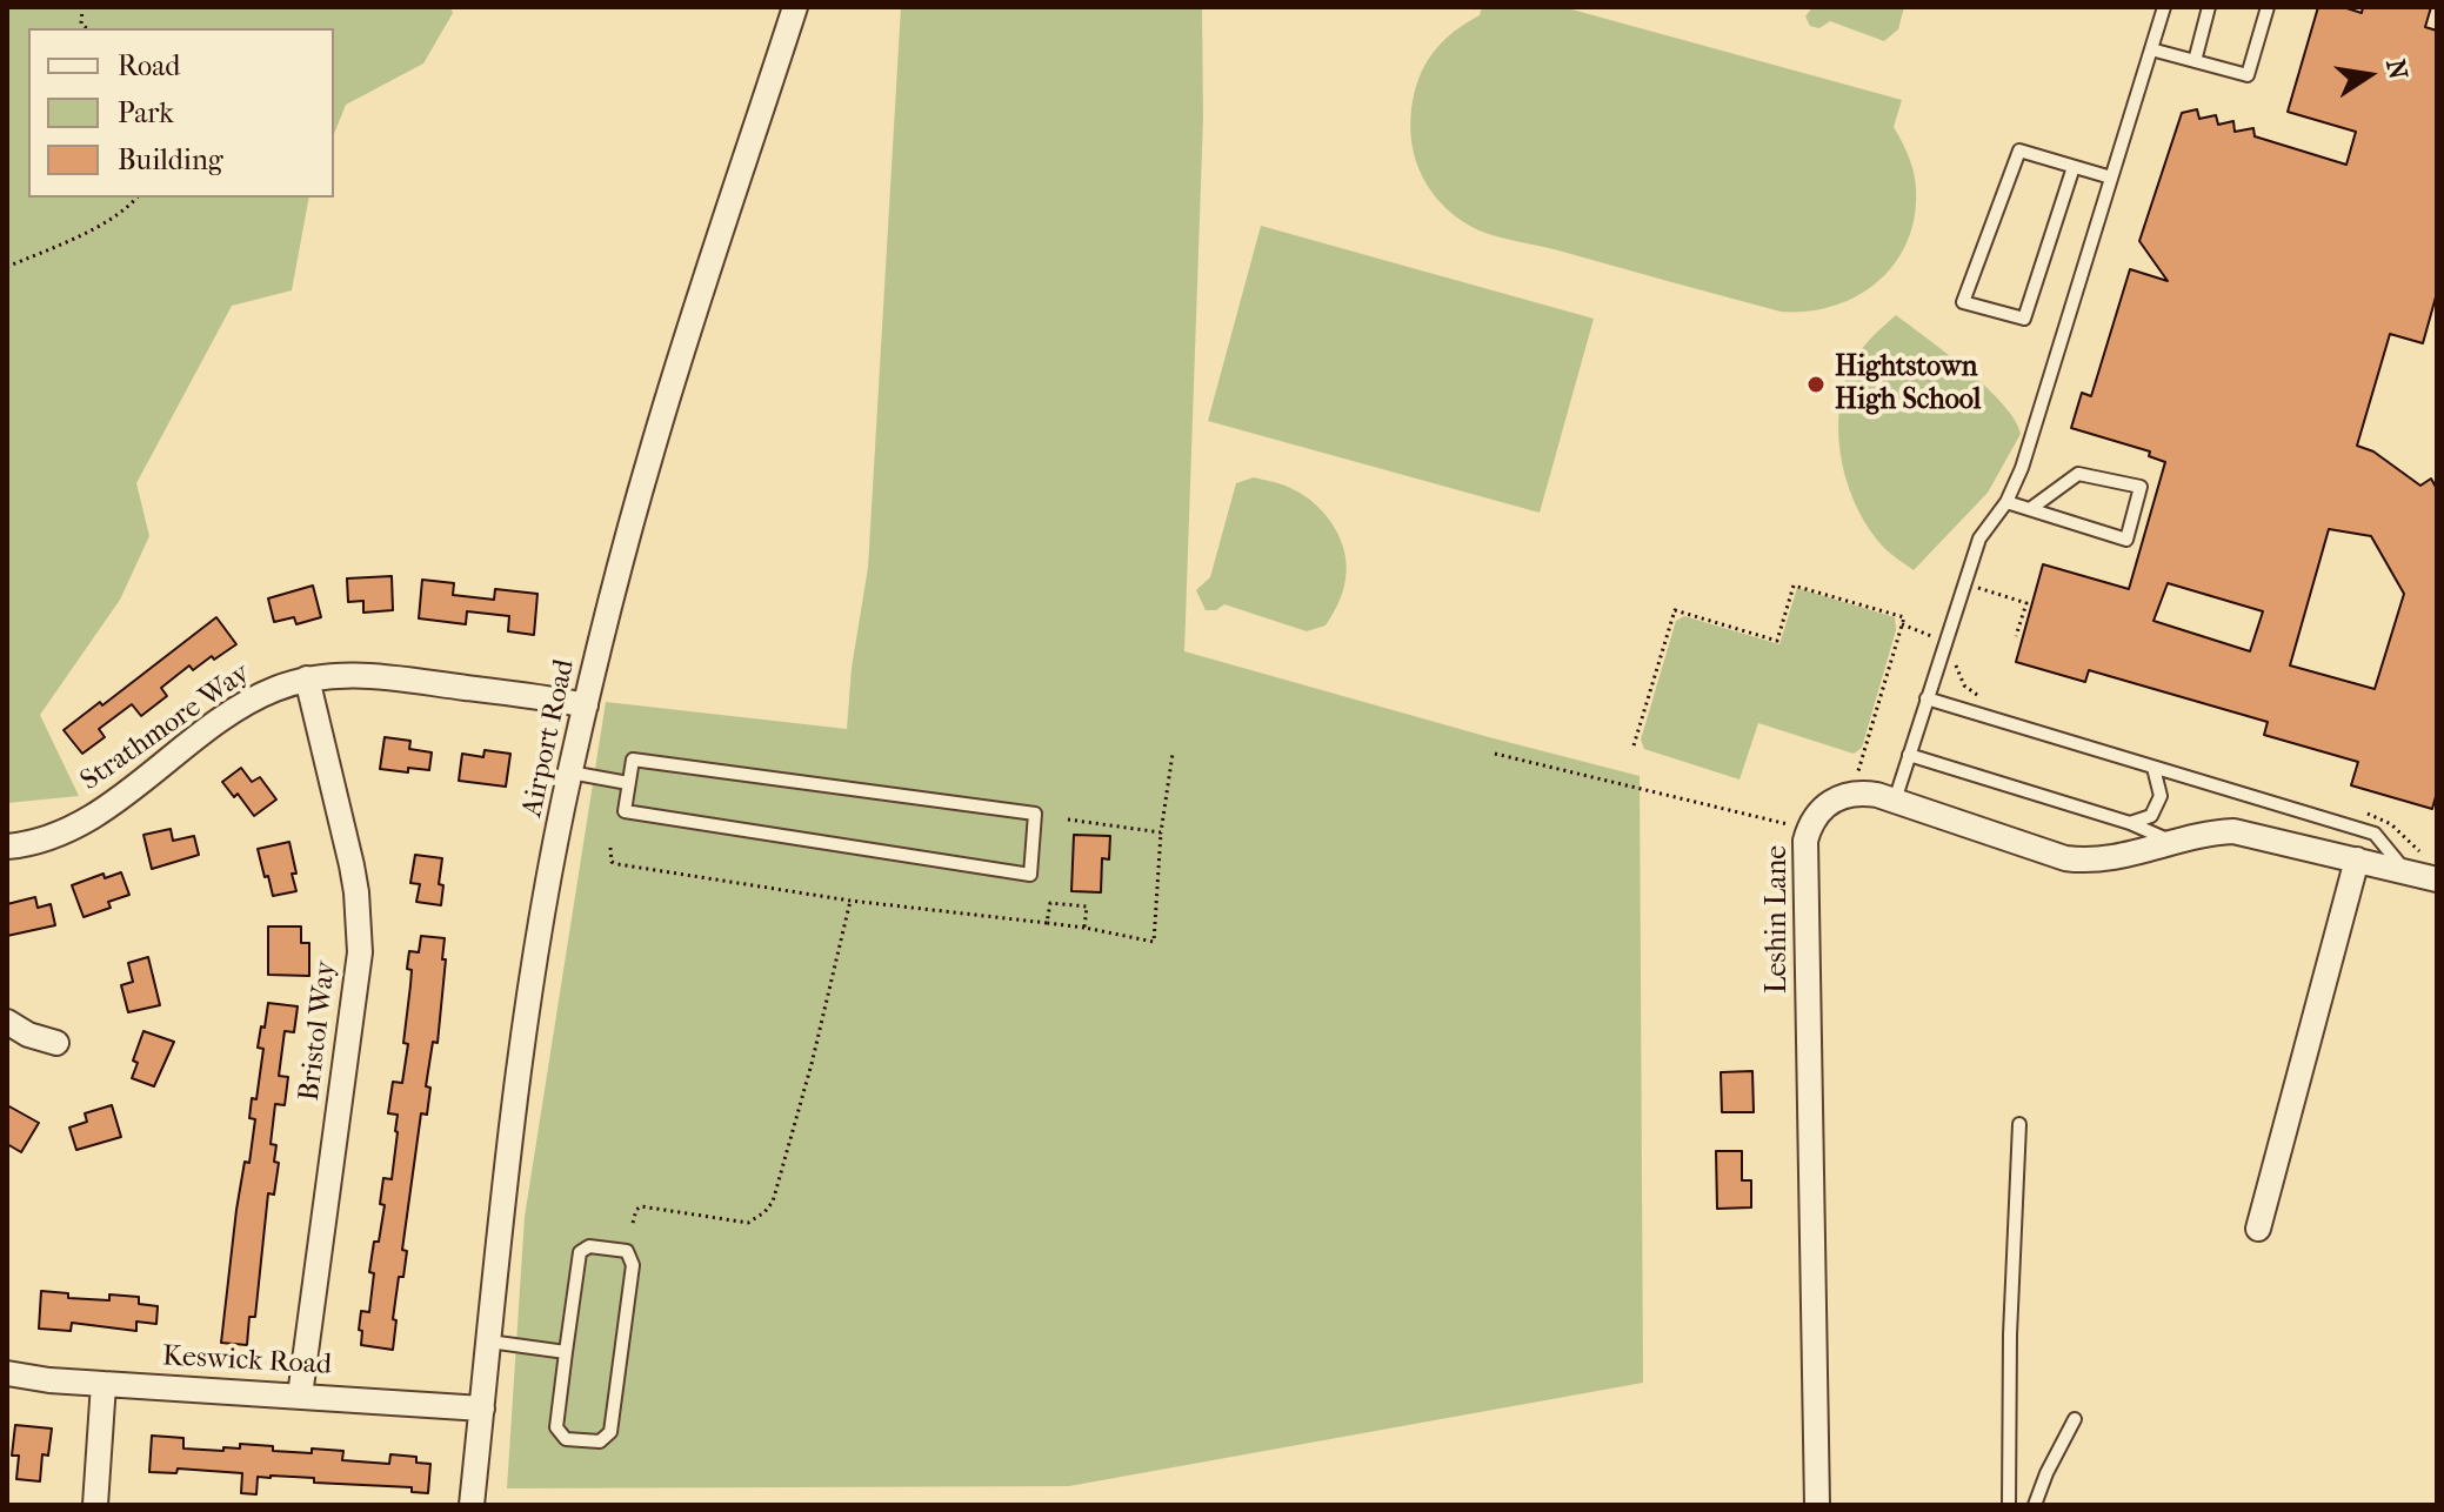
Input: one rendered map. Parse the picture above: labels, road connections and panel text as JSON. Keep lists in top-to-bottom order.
{
  "streets": {
    "street": [
      "Strathmore Way",
      "Airport Road",
      "Leshin Lane",
      "Bristol Way",
      "Keswick Road"
    ]
  },
  "crossings": [
    ["Strathmore Way", "Airport Road"],
    ["Strathmore Way", "Bristol Way"],
    ["Airport Road", "Keswick Road"],
    ["Bristol Way", "Keswick Road"]
  ],
  "places": ["Hightstown High School"],
  "legend": ["Road", "Park", "Building"],
  "north": "right"
}
